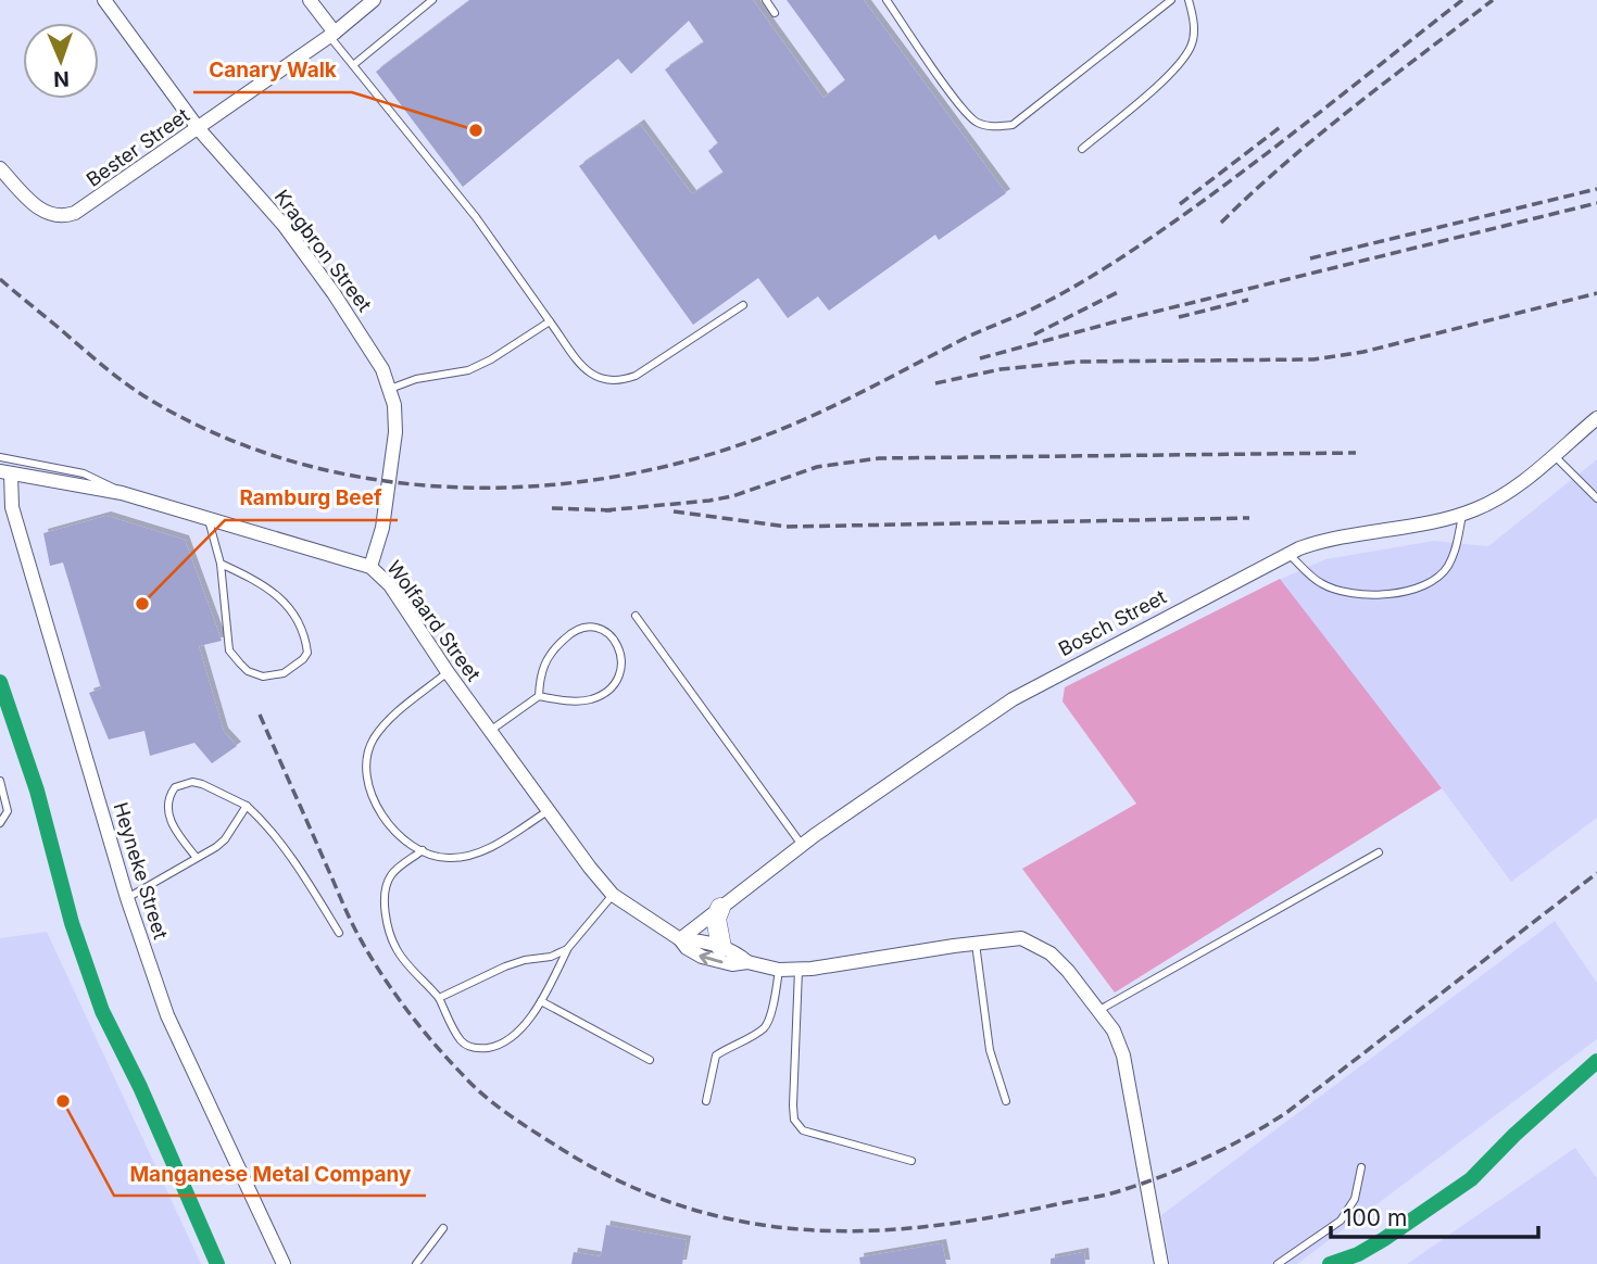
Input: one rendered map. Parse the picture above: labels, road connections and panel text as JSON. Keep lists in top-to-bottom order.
{
  "streets": {
    "street": [
      "Bester Street",
      "Kragbron Street",
      "Wolfaard Street",
      "Bosch Street",
      "Heyneke Street"
    ]
  },
  "crossings": [
    ["Bester Street", "Kragbron Street"],
    ["Kragbron Street", "Wolfaard Street"],
    ["Wolfaard Street", "Bosch Street"],
    ["Wolfaard Street", "Heyneke Street"]
  ],
  "places": ["Canary Walk", "Ramburg Beef", "Manganese Metal Company"],
  "scale_bar": "100 m",
  "north": "bottom"
}
